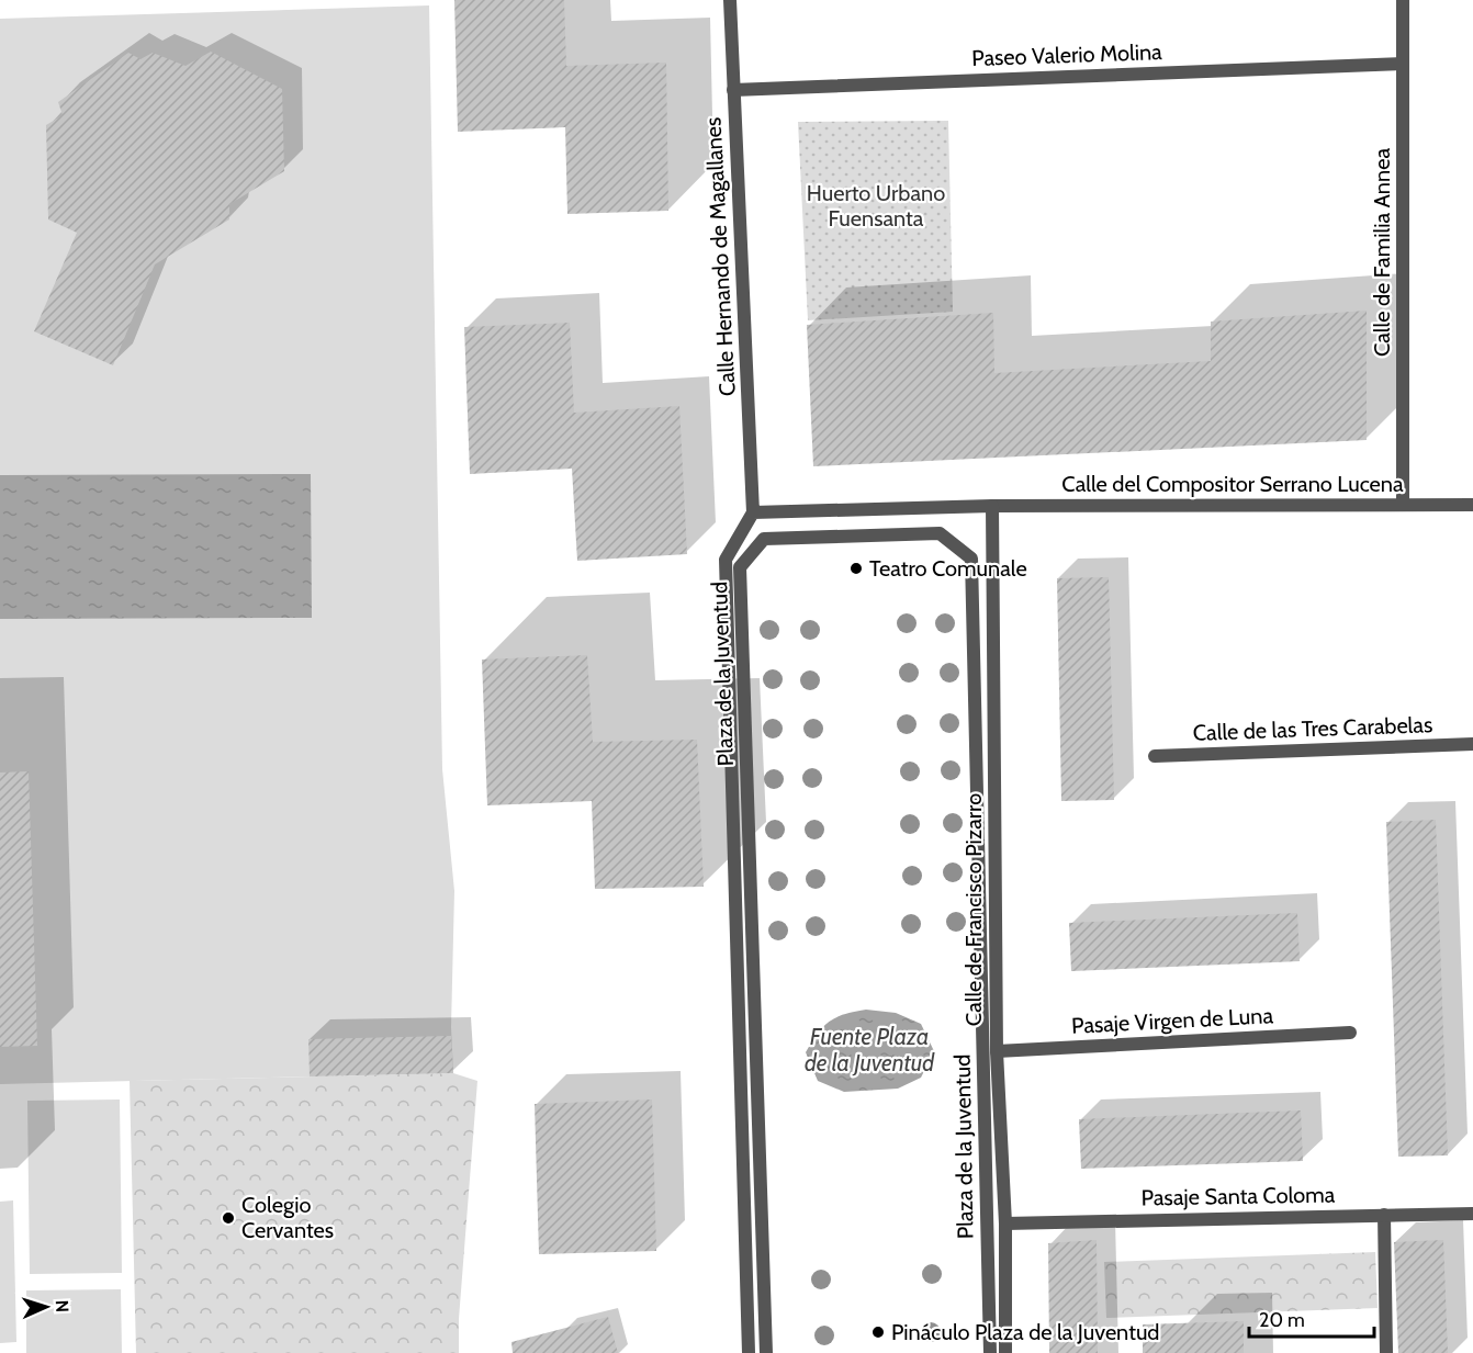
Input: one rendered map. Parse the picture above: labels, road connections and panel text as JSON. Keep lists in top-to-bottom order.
{
  "streets": {
    "street": [
      "Paseo Valerio Molina",
      "Calle de Familia Annea",
      "Calle Hernando de Magallanes",
      "Calle del Compositor Serrano Lucena",
      "Plaza de la Juventud",
      "Calle de las Tres Carabelas",
      "Calle de Francisco Pizarro",
      "Pasaje Virgen de Luna",
      "Pasaje Santa Coloma"
    ]
  },
  "crossings": [
    ["Paseo Valerio Molina", "Calle de Familia Annea"],
    ["Paseo Valerio Molina", "Calle Hernando de Magallanes"],
    ["Calle de Familia Annea", "Calle del Compositor Serrano Lucena"],
    ["Calle Hernando de Magallanes", "Plaza de la Juventud"],
    ["Calle del Compositor Serrano Lucena", "Calle de Francisco Pizarro"],
    ["Calle de Francisco Pizarro", "Pasaje Virgen de Luna"],
    ["Calle de Francisco Pizarro", "Pasaje Santa Coloma"]
  ],
  "water": ["Fuente Plaza de la Juventud"],
  "parks": ["Huerto Urbano Fuensanta"],
  "places": ["Teatro Comunale", "Colegio Cervantes", "Pináculo Plaza de la Juventud"],
  "scale_bar": "20 m",
  "north": "right"
}
